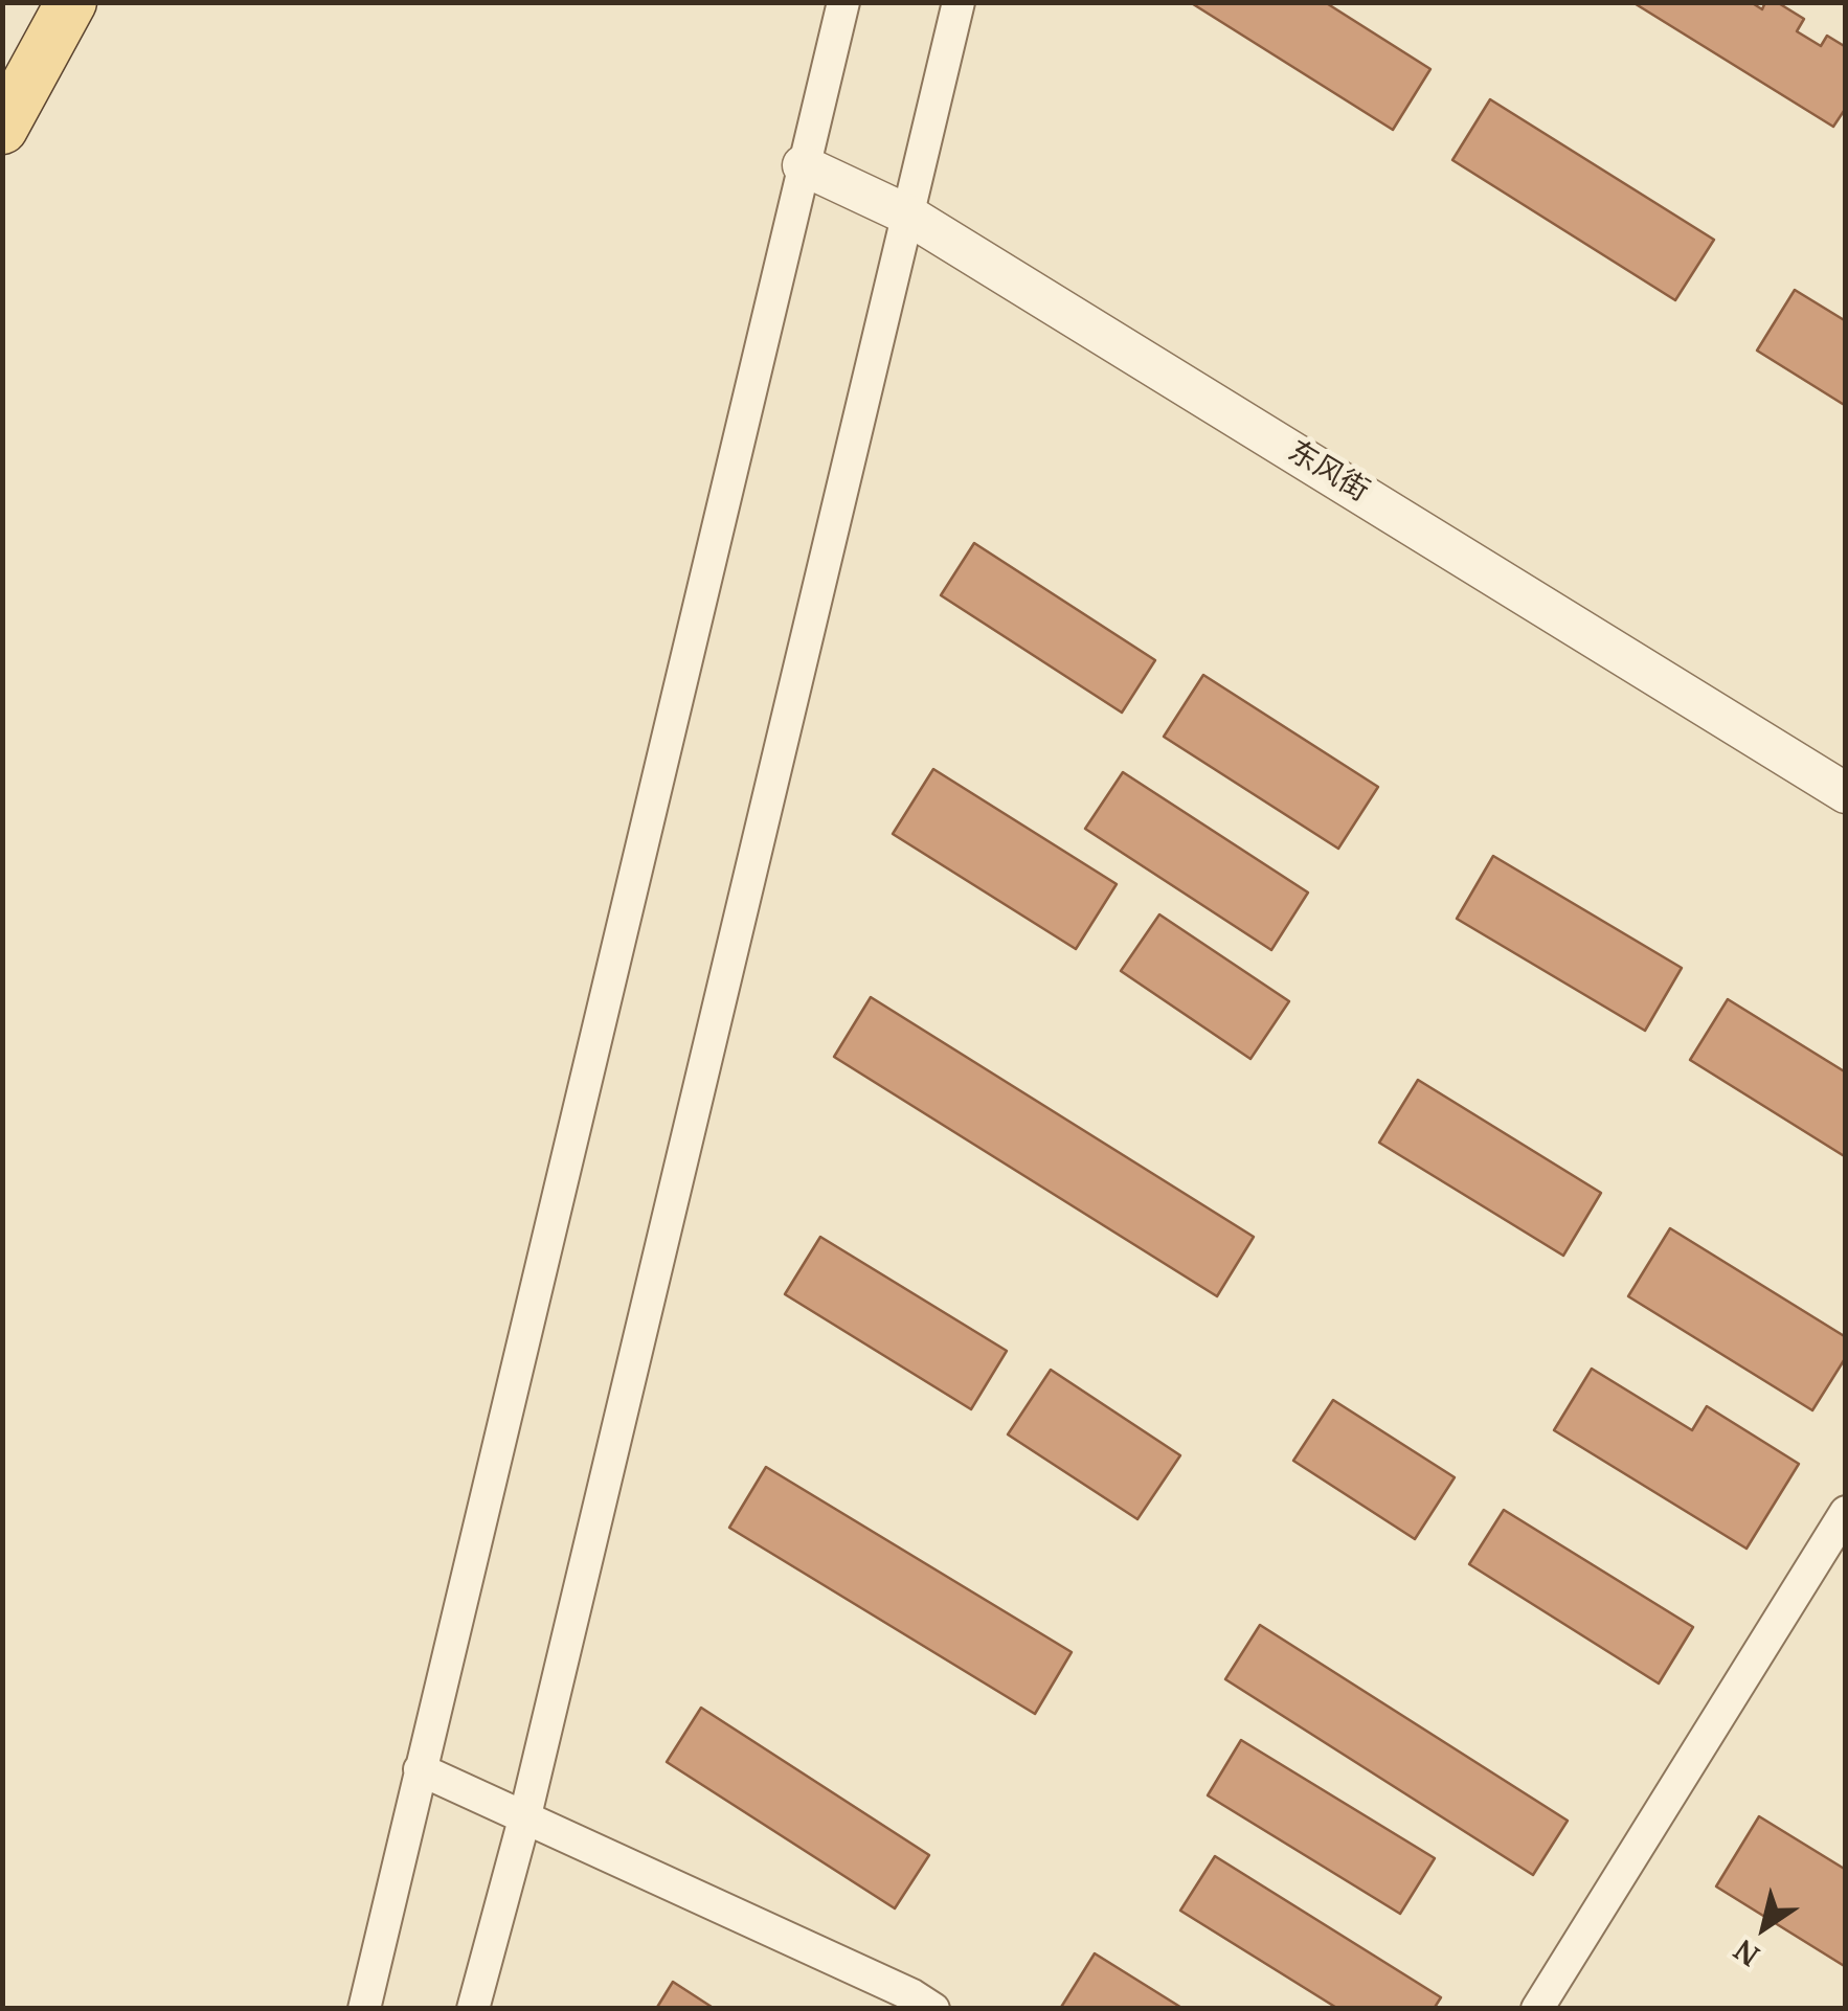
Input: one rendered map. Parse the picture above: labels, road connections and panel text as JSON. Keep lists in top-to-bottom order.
{
  "streets": {
    "street": ["东风街"]
  },
  "north": "bottom left"
}
